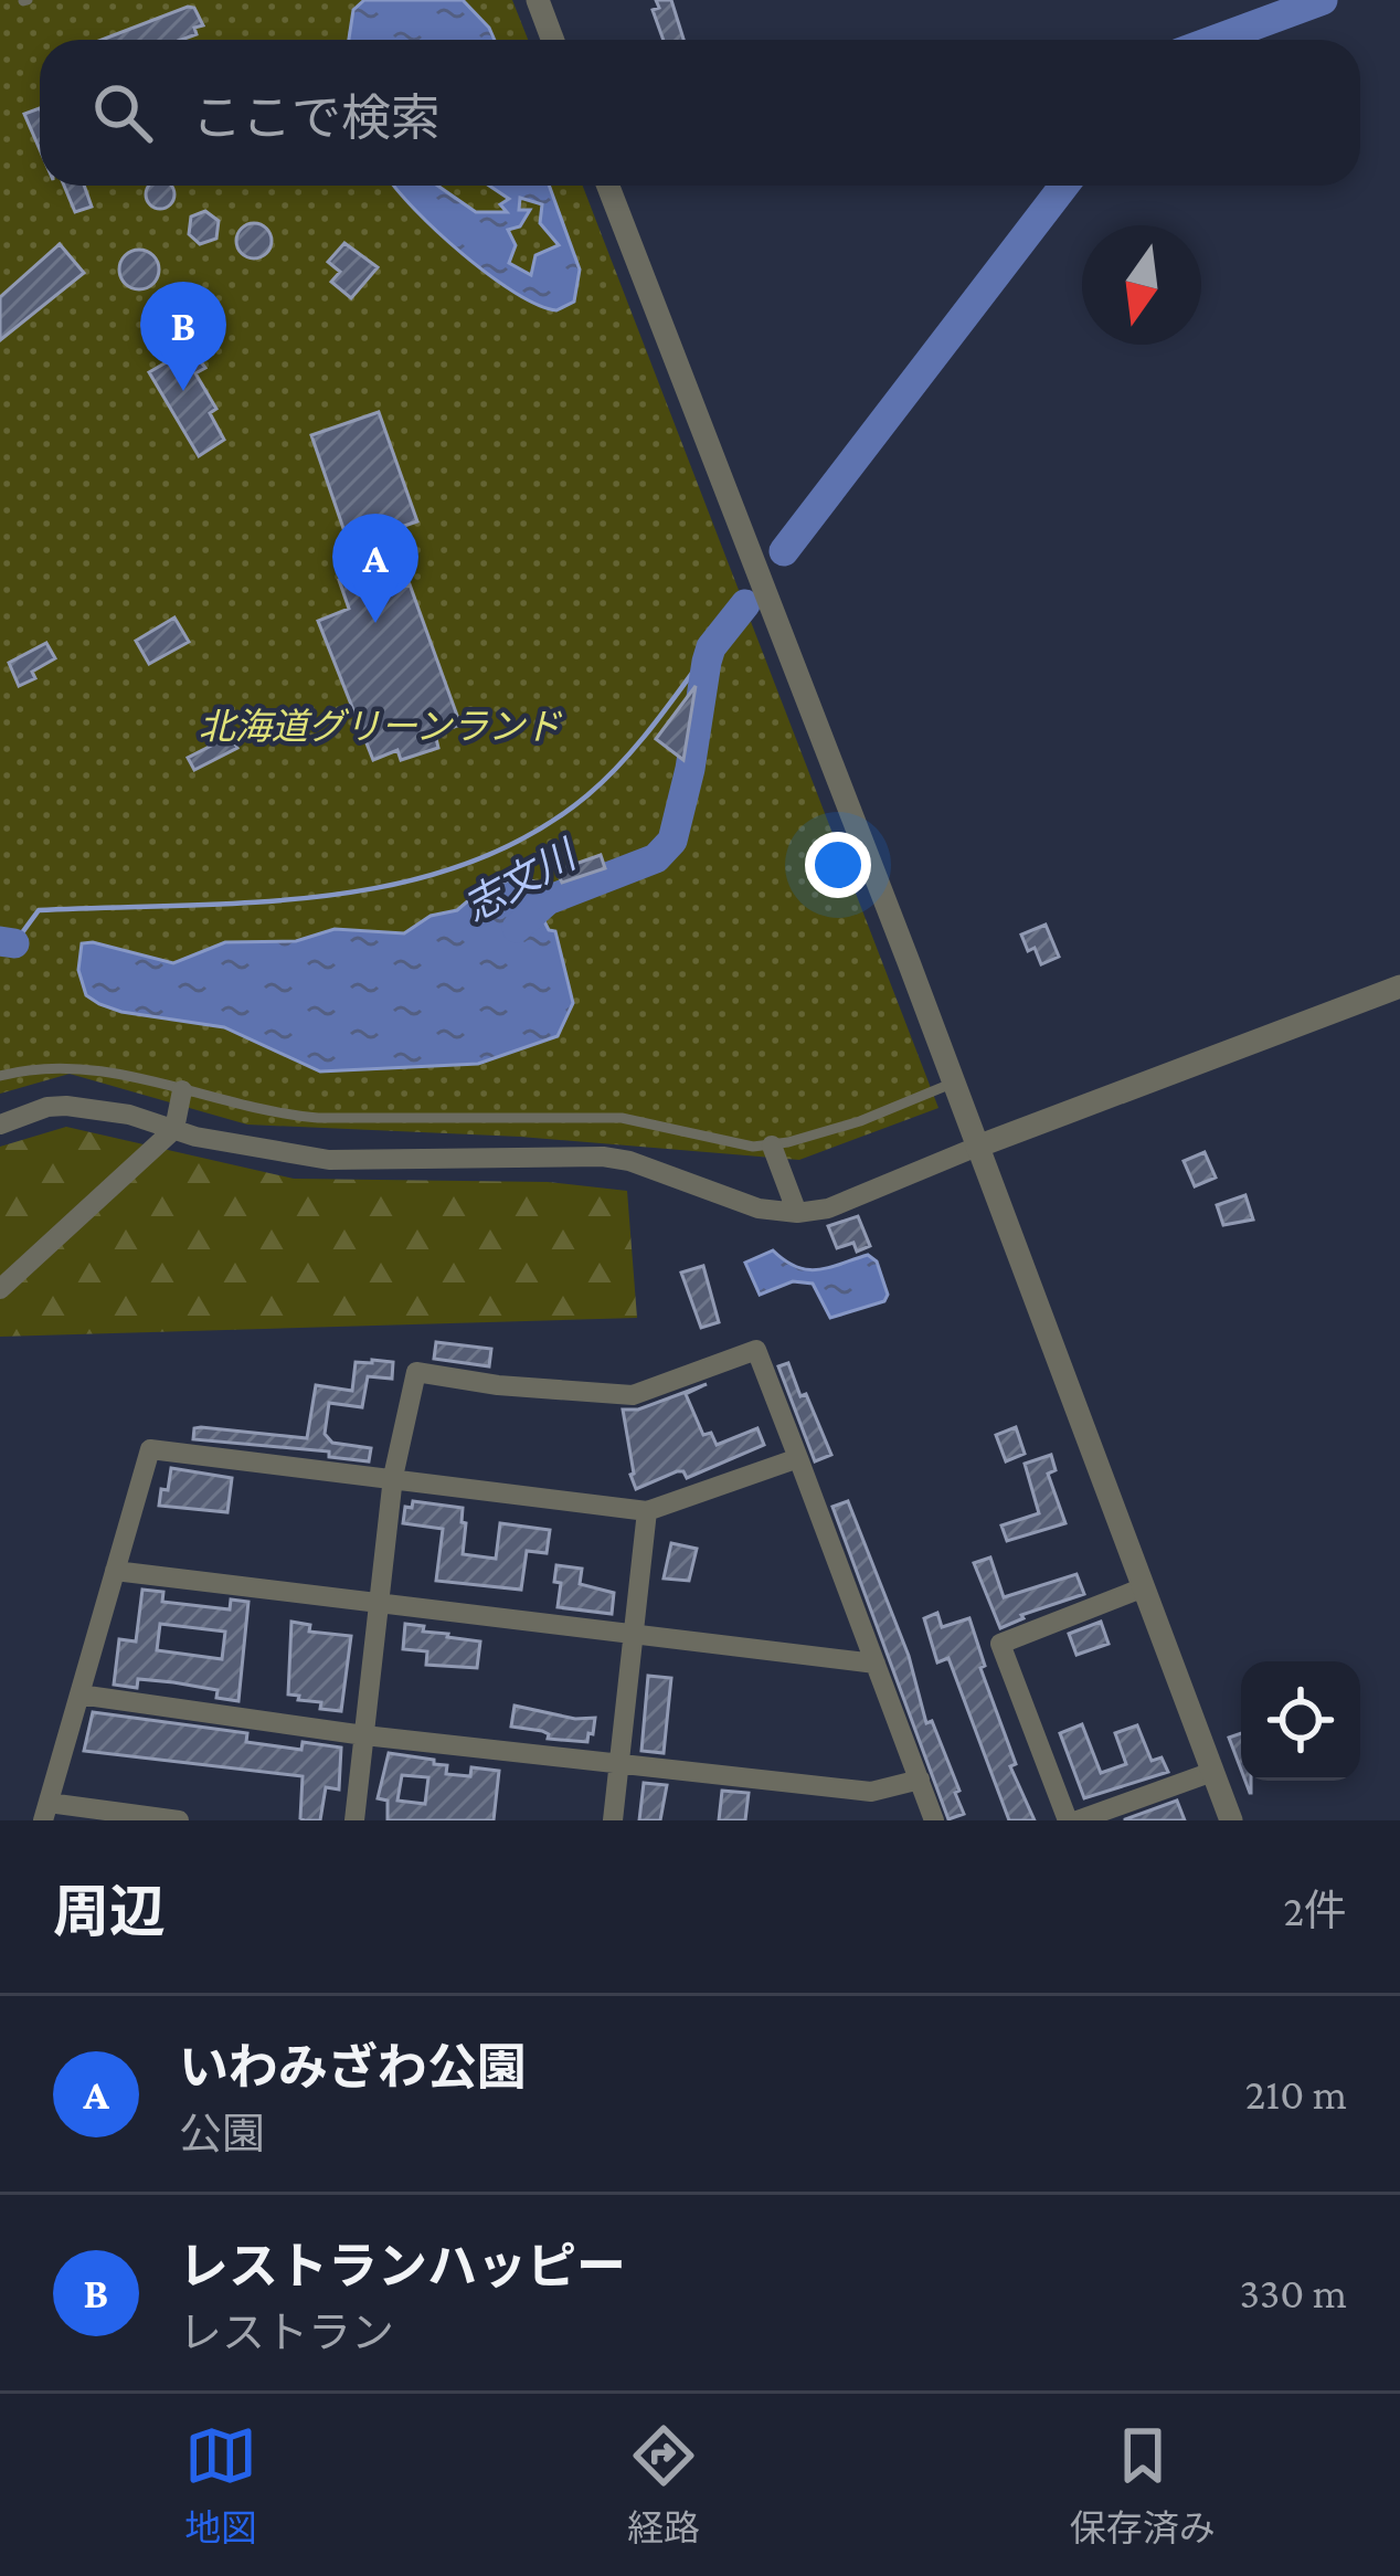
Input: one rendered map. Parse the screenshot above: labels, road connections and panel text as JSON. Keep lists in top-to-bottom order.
{
  "water": ["志文川"],
  "parks": ["北海道グリーンランド"],
  "north": "bottom",
  "page": {
    "search": "ここで検索",
    "pins": ["B", "A"],
    "heading": ["周辺", "2件"],
    "list": [
      {
        "mark": "A",
        "name": "いわみざわ公園",
        "note": "公園",
        "value": "210 m"
      },
      {
        "mark": "B",
        "name": "レストランハッピー",
        "note": "レストラン",
        "value": "330 m"
      }
    ],
    "nav": ["地図", "経路", "保存済み"]
  }
}
